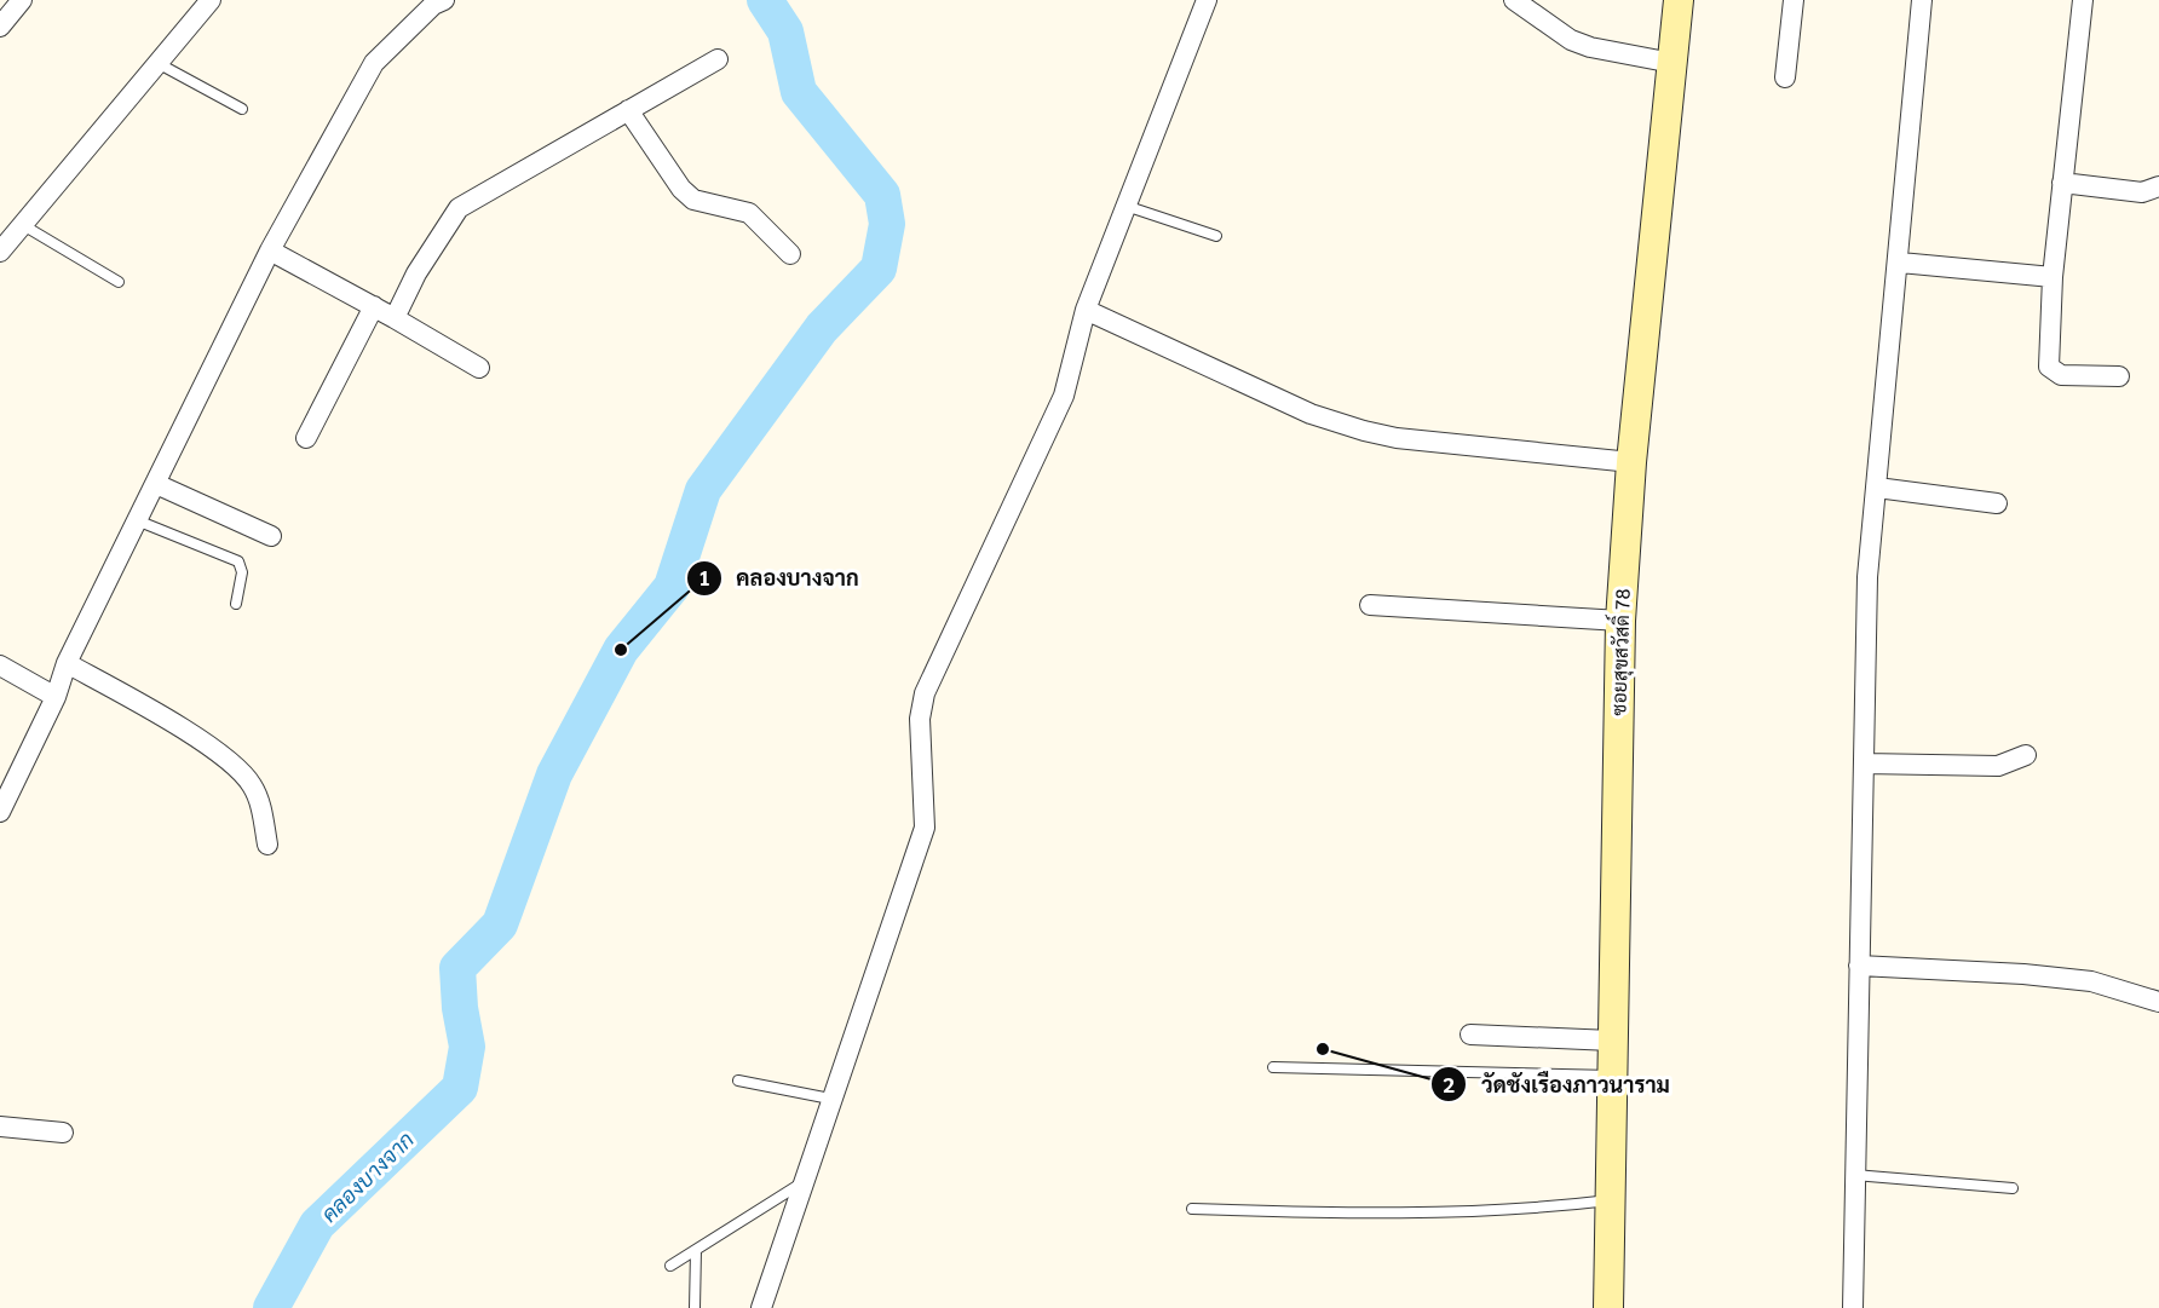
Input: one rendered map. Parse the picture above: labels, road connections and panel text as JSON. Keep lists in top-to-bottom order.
{
  "streets": {
    "street": ["ซอยสุขสวัสดิ์ 78"]
  },
  "water": ["คลองบางจาก"],
  "places": ["คลองบางจาก", "วัดชังเรืองภาวนาราม"]
}
